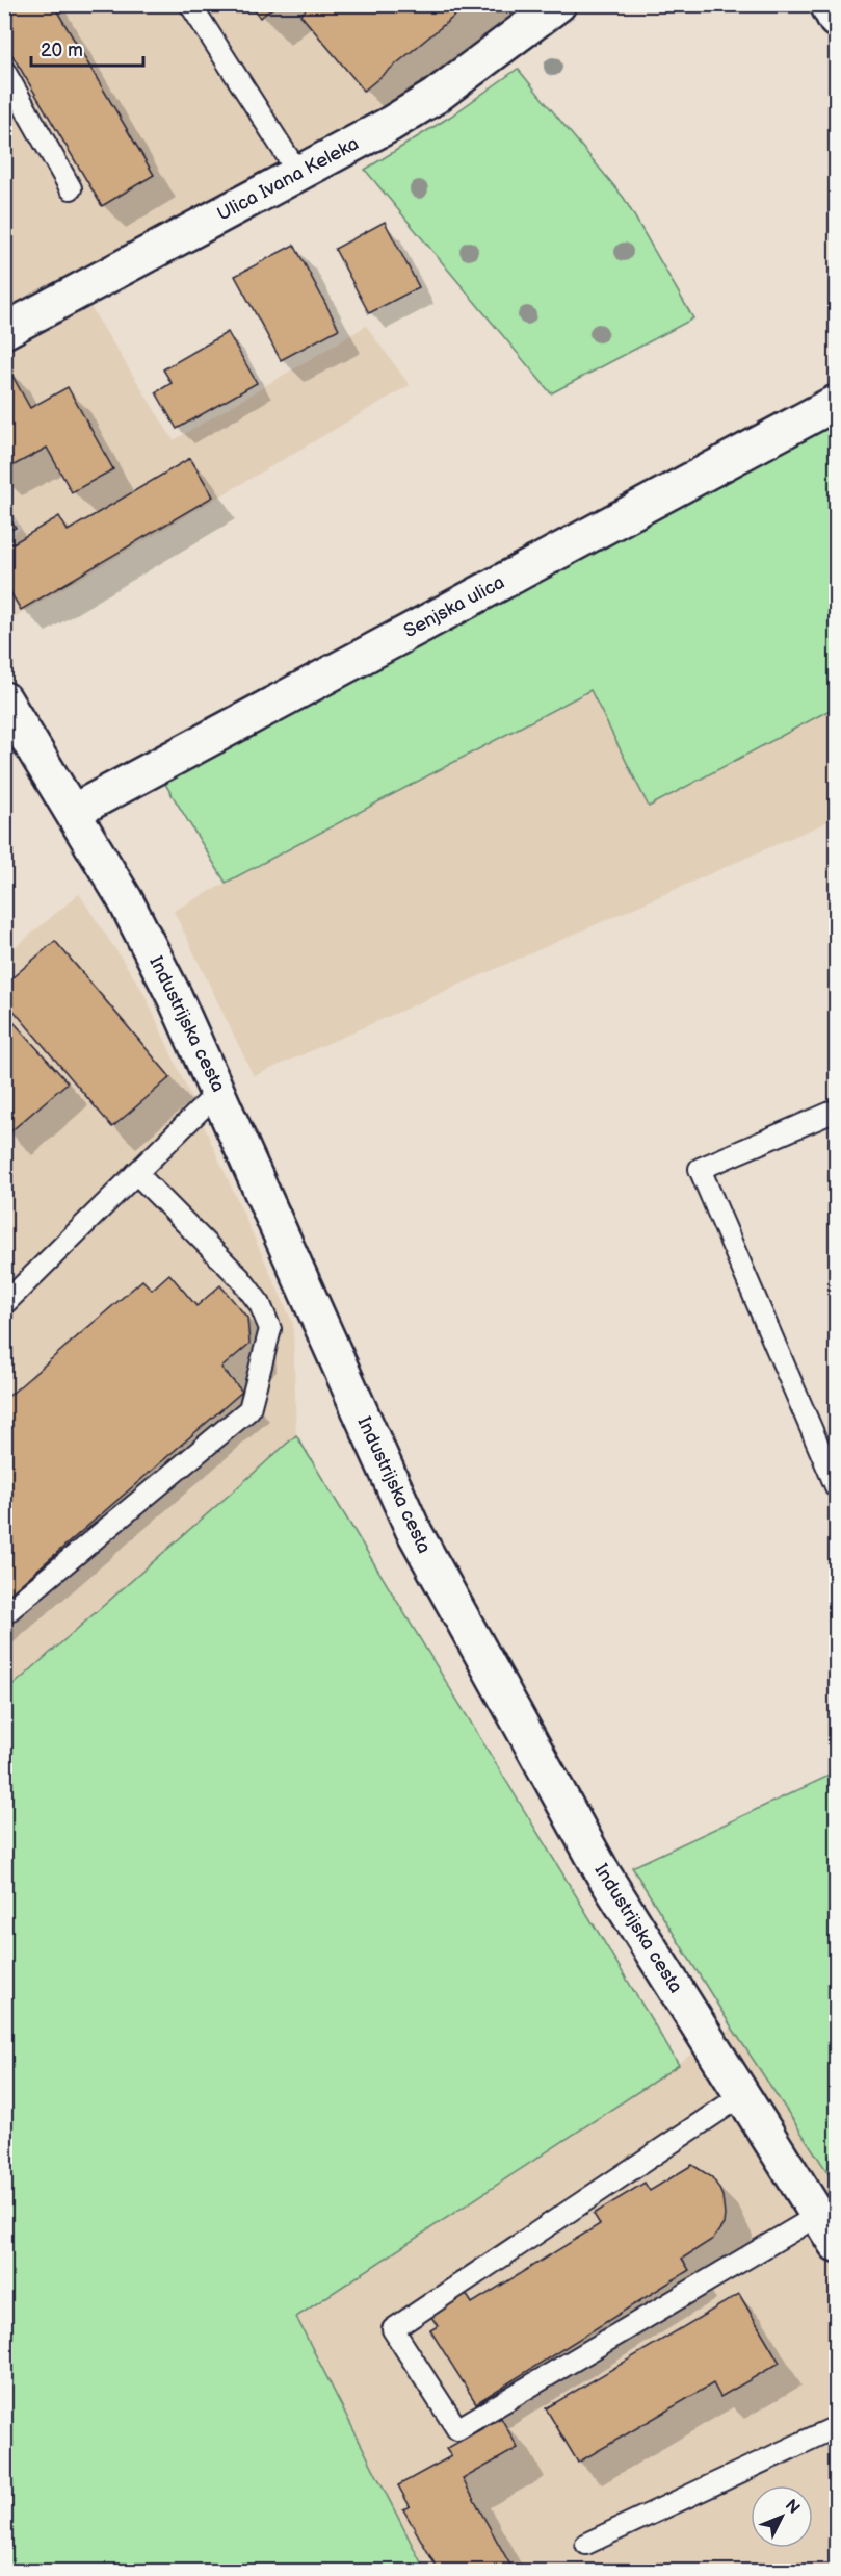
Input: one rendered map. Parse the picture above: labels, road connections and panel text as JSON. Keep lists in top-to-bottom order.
{
  "streets": {
    "street": ["Ulica Ivana Keleka", "Senjska ulica", "Industrijska cesta"]
  },
  "crossings": [
    ["Senjska ulica", "Industrijska cesta"]
  ],
  "scale_bar": "20 m",
  "north": "top right"
}
